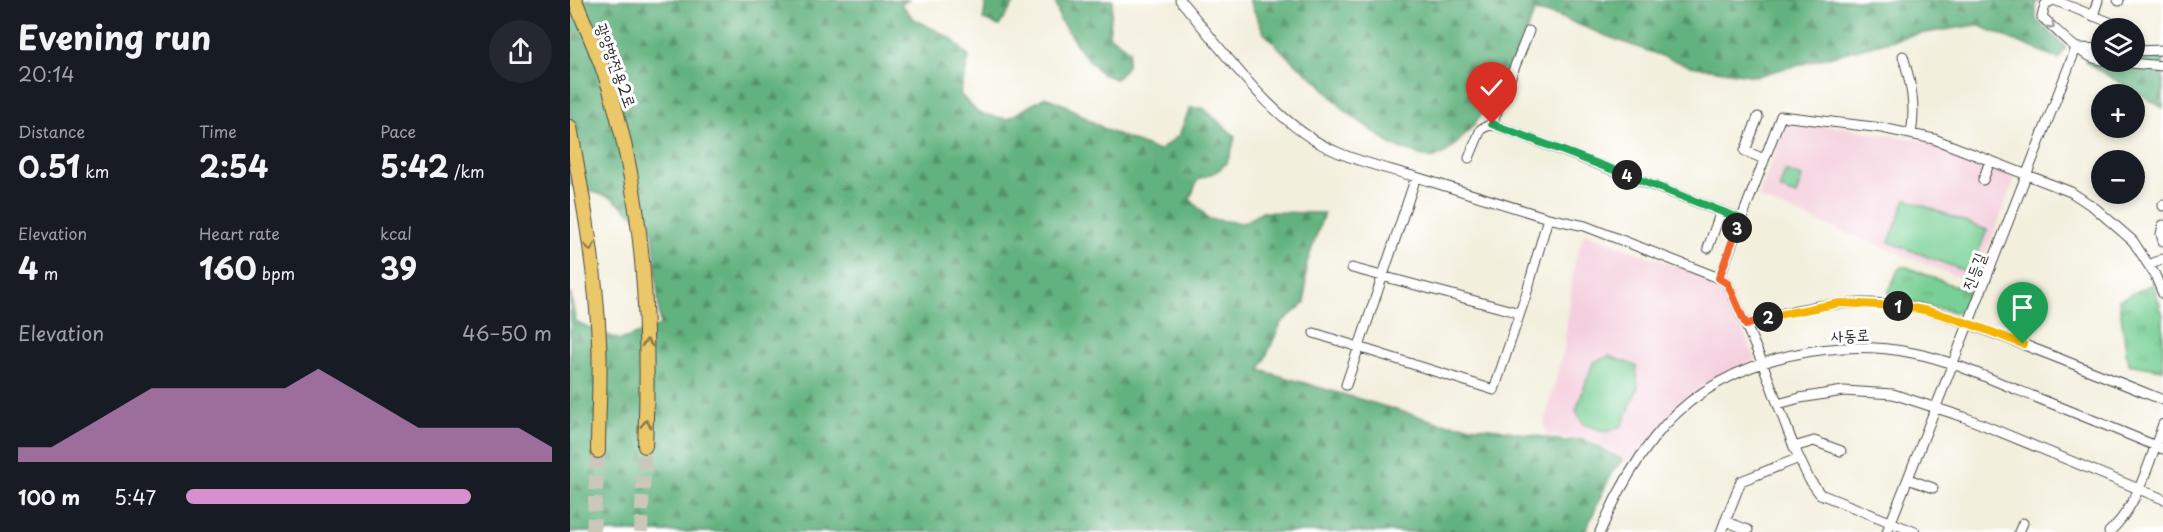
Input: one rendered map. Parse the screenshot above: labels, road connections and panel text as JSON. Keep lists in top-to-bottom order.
{
  "streets": {
    "highway": ["광양항전용2로"],
    "street": ["진등길", "사동로"]
  },
  "crossings": [
    ["진등길", "사동로"]
  ],
  "page": {
    "heading": ["Evening run", "20:14"],
    "map_buttons": ["+", "−"],
    "stats": [
      ["Distance", "0.51 km"],
      ["Time", "2:54"],
      ["Pace", "5:42 /km"],
      ["Elevation", "4 m"],
      ["Heart rate", "160 bpm"],
      ["kcal", "39"]
    ],
    "pins": [
      "4",
      "3",
      "1",
      "2"
    ],
    "chart": ["Elevation", "46–50 m"],
    "list": [
      {
        "name": "100 m",
        "note": "5:47"
      }
    ]
  }
}
